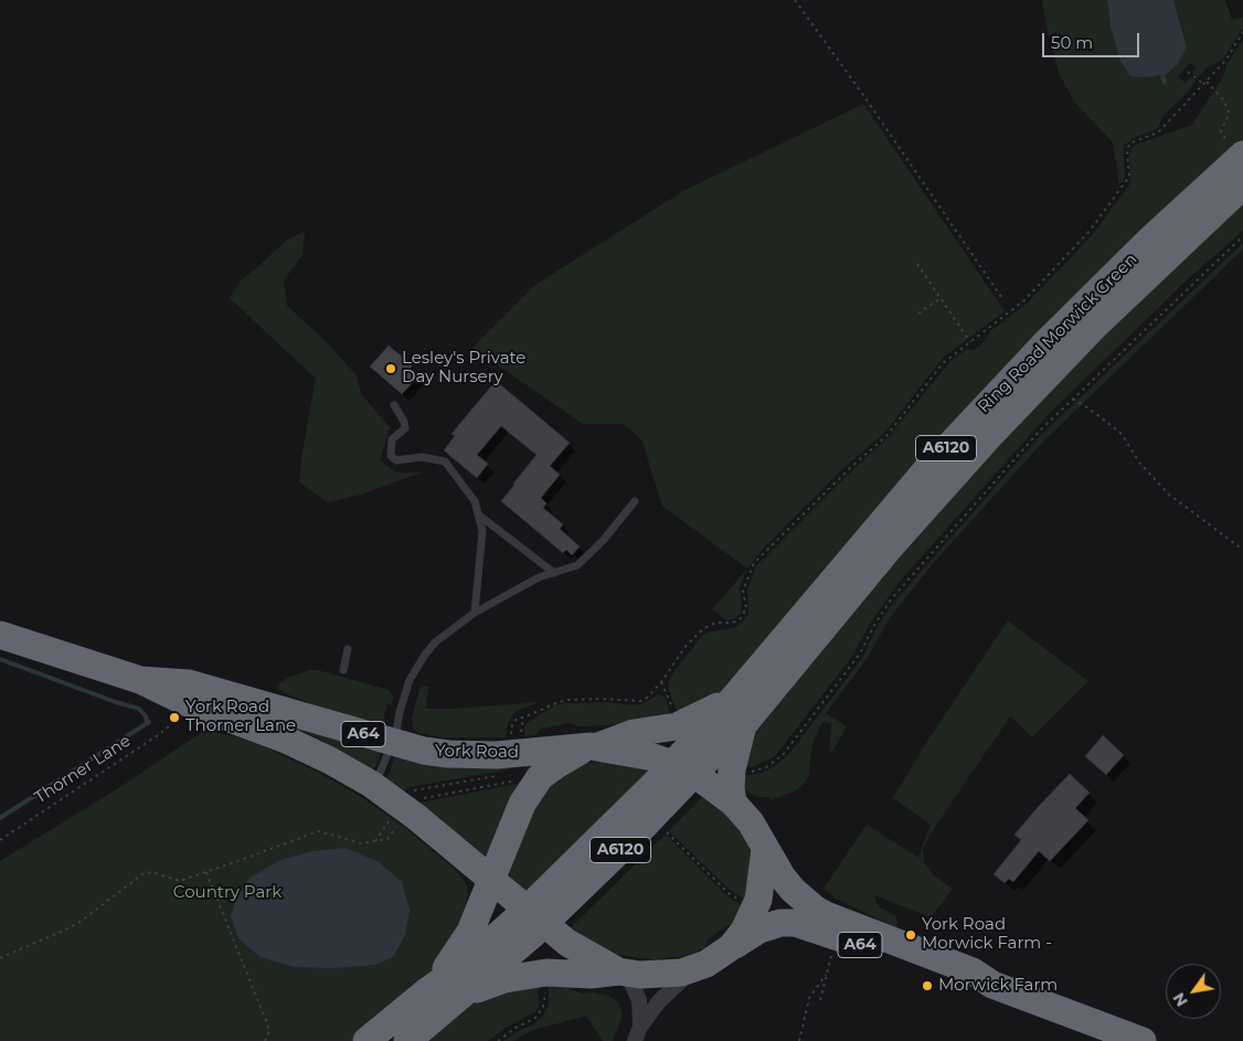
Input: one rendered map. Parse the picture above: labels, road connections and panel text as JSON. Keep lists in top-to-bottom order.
{
  "streets": {
    "highway": [
      "Ring Road Morwick Green",
      "A6120",
      "A64",
      "York Road"
    ],
    "path": ["Thorner Lane"]
  },
  "crossings": [
    ["Ring Road Morwick Green", "A6120"],
    ["Ring Road Morwick Green", "York Road"],
    ["A6120", "York Road"]
  ],
  "parks": ["Country Park"],
  "places": [
    "Lesley's Private Day Nursery",
    "York Road Thorner Lane",
    "York Road Morwick Farm -",
    "Morwick Farm"
  ],
  "scale_bar": "50 m",
  "north": "bottom left"
}
